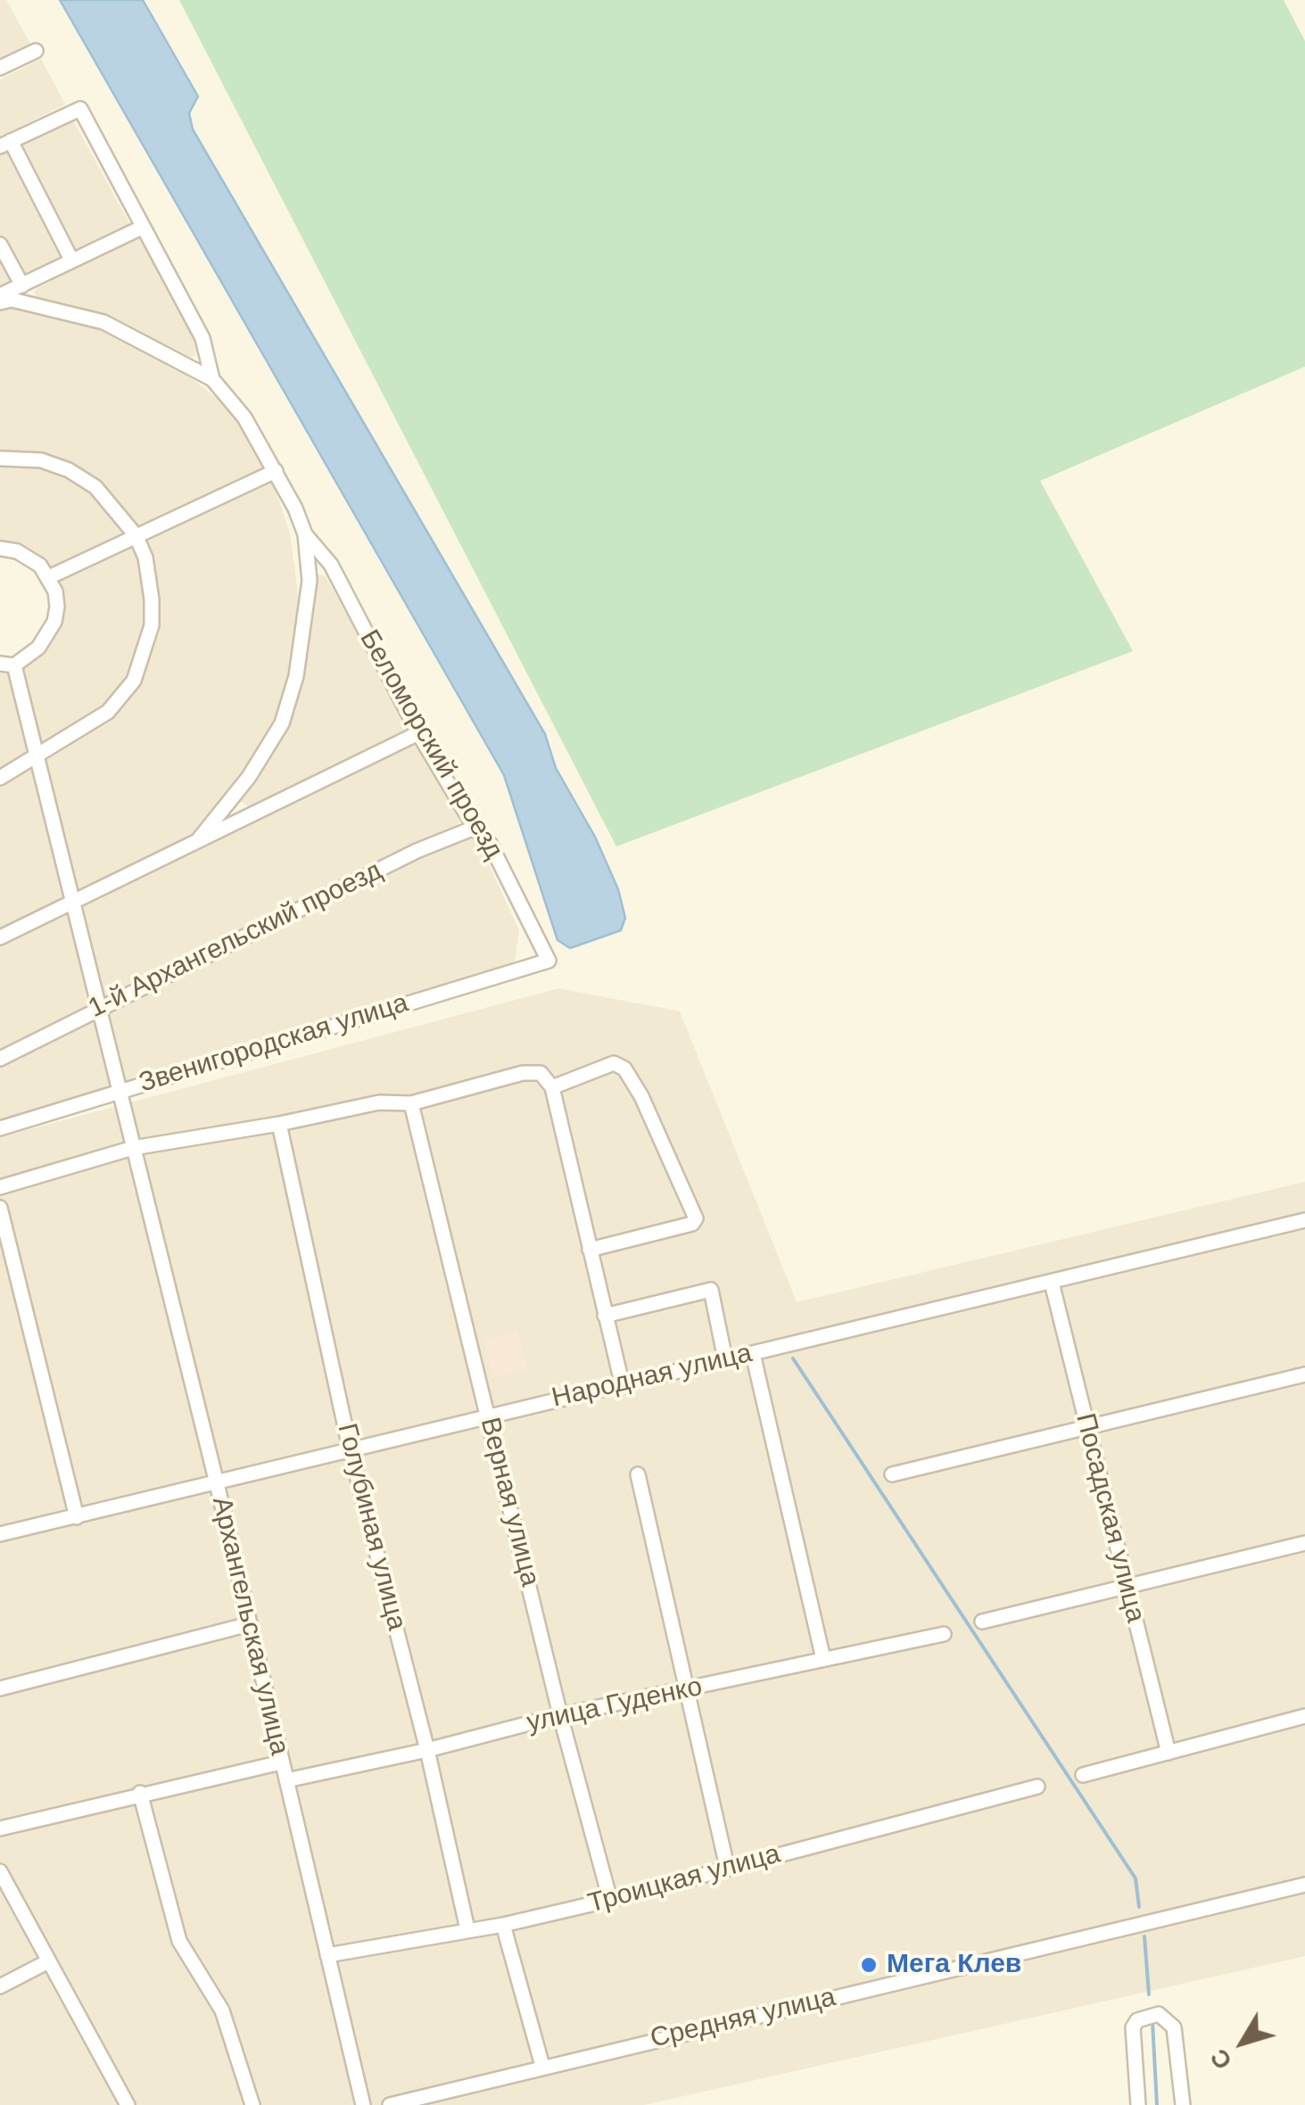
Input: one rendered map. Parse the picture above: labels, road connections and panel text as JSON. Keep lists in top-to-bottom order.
{
  "streets": {
    "street": [
      "Беломорский проезд",
      "1-й Архангельский проезд",
      "Звенигородская улица",
      "Народная улица",
      "Верная улица",
      "Посадская улица",
      "Голубиная улица",
      "Архангельская улица",
      "улица Гуденко",
      "Троицкая улица",
      "Средняя улица"
    ]
  },
  "crossings": [
    ["Беломорский проезд", "1-й Архангельский проезд"],
    ["Беломорский проезд", "Звенигородская улица"],
    ["Звенигородская улица", "Архангельская улица"],
    ["Народная улица", "Верная улица"],
    ["Народная улица", "Посадская улица"],
    ["Народная улица", "Голубиная улица"],
    ["Народная улица", "Архангельская улица"],
    ["Верная улица", "улица Гуденко"],
    ["Верная улица", "Троицкая улица"],
    ["Голубиная улица", "улица Гуденко"],
    ["Голубиная улица", "Троицкая улица"],
    ["Архангельская улица", "улица Гуденко"],
    ["Архангельская улица", "Троицкая улица"]
  ],
  "places": ["Мега Клев"],
  "north": "bottom left"
}
